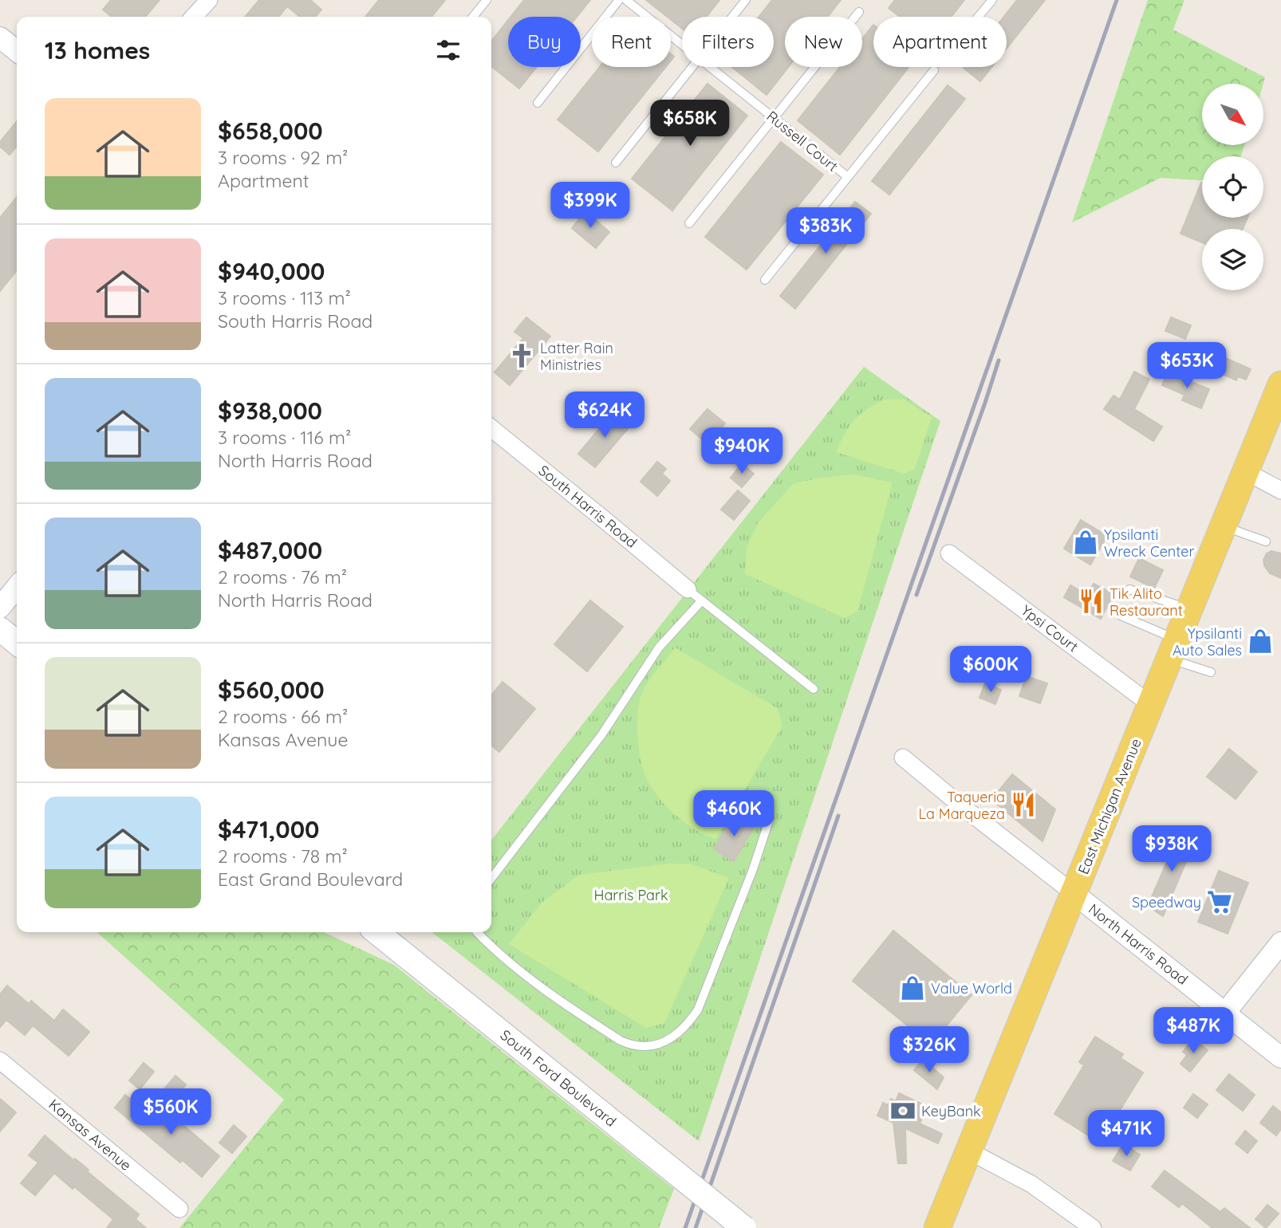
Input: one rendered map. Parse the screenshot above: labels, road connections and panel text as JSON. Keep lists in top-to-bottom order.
{
  "streets": {
    "main road": ["East Michigan Avenue", "South Ford Boulevard"],
    "street": [
      "South Harris Road",
      "Ypsi Court",
      "North Harris Road",
      "Kansas Avenue"
    ],
    "lane": ["Russell Court"]
  },
  "crossings": [
    ["Ypsi Court", "East Michigan Avenue"],
    ["East Michigan Avenue", "North Harris Road"]
  ],
  "parks": ["Harris Park"],
  "places": {
    "church": ["Latter Rain Ministries"],
    "shop": ["Ypsilanti Wreck Center", "Ypsilanti Auto Sales", "Value World"],
    "restaurant": ["Tik Alito Restaurant", "Taqueria La Marqueza"],
    "supermarket": ["Speedway"],
    "bank": ["KeyBank"]
  },
  "north": "bottom right",
  "page": {
    "chip": [
      "Buy",
      "Rent",
      "Filters",
      "New",
      "Apartment"
    ],
    "heading": "13 homes",
    "list": [
      {
        "name": "$658,000",
        "note": "3 rooms · 92 m² · Apartment"
      },
      {
        "name": "$940,000",
        "note": "3 rooms · 113 m² · South Harris Road"
      },
      {
        "name": "$938,000",
        "note": "3 rooms · 116 m² · North Harris Road"
      },
      {
        "name": "$487,000",
        "note": "2 rooms · 76 m² · North Harris Road"
      },
      {
        "name": "$560,000",
        "note": "2 rooms · 66 m² · Kansas Avenue"
      },
      {
        "name": "$471,000",
        "note": "2 rooms · 78 m² · East Grand Boulevard"
      }
    ],
    "price": [
      "$658K",
      "$399K",
      "$383K",
      "$653K",
      "$624K",
      "$940K",
      "$600K",
      "$460K",
      "$938K",
      "$487K",
      "$326K",
      "$560K",
      "$471K"
    ]
  }
}
